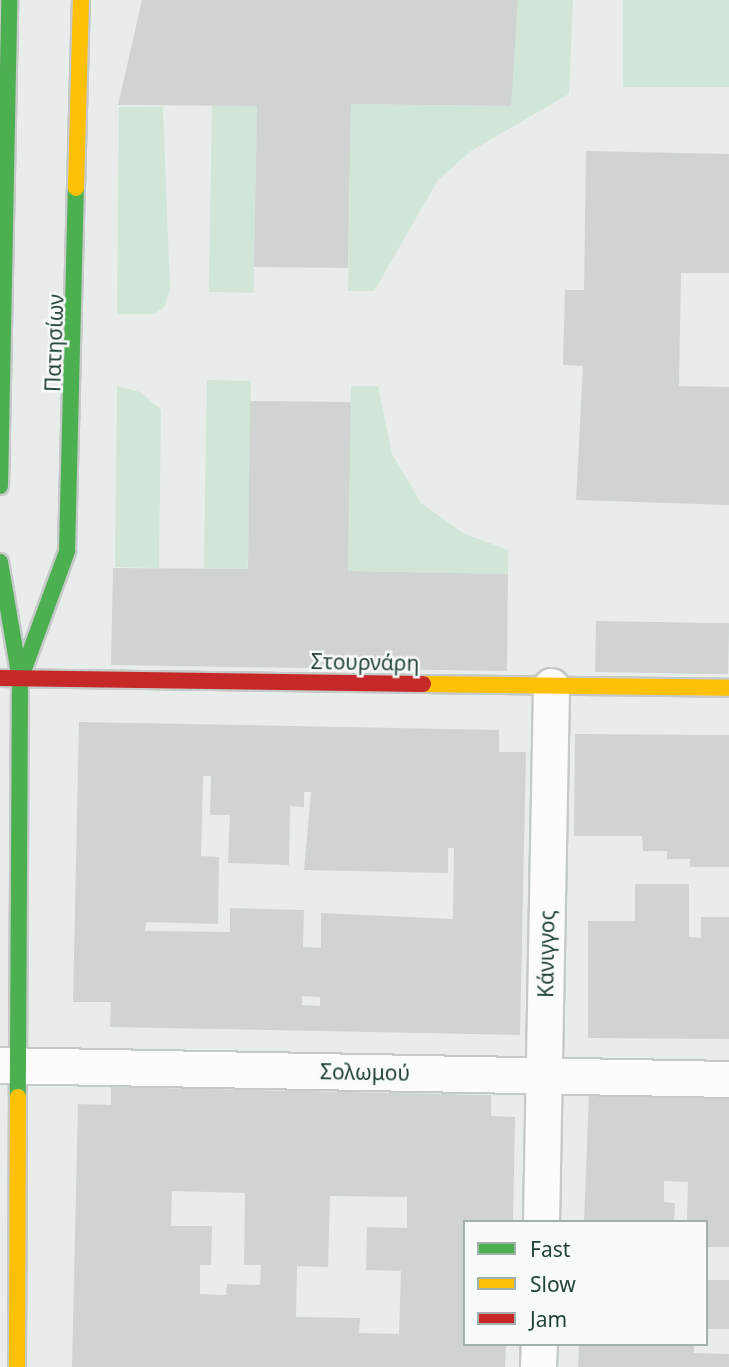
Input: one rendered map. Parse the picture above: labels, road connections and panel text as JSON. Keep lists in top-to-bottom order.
{
  "streets": {
    "main road": ["Πατησίων", "Στουρνάρη"],
    "street": ["Κάνιγγος", "Σολωμού"]
  },
  "crossings": [
    ["Πατησίων", "Στουρνάρη"],
    ["Πατησίων", "Σολωμού"],
    ["Στουρνάρη", "Κάνιγγος"],
    ["Κάνιγγος", "Σολωμού"]
  ],
  "legend": ["Fast", "Slow", "Jam"]
}
